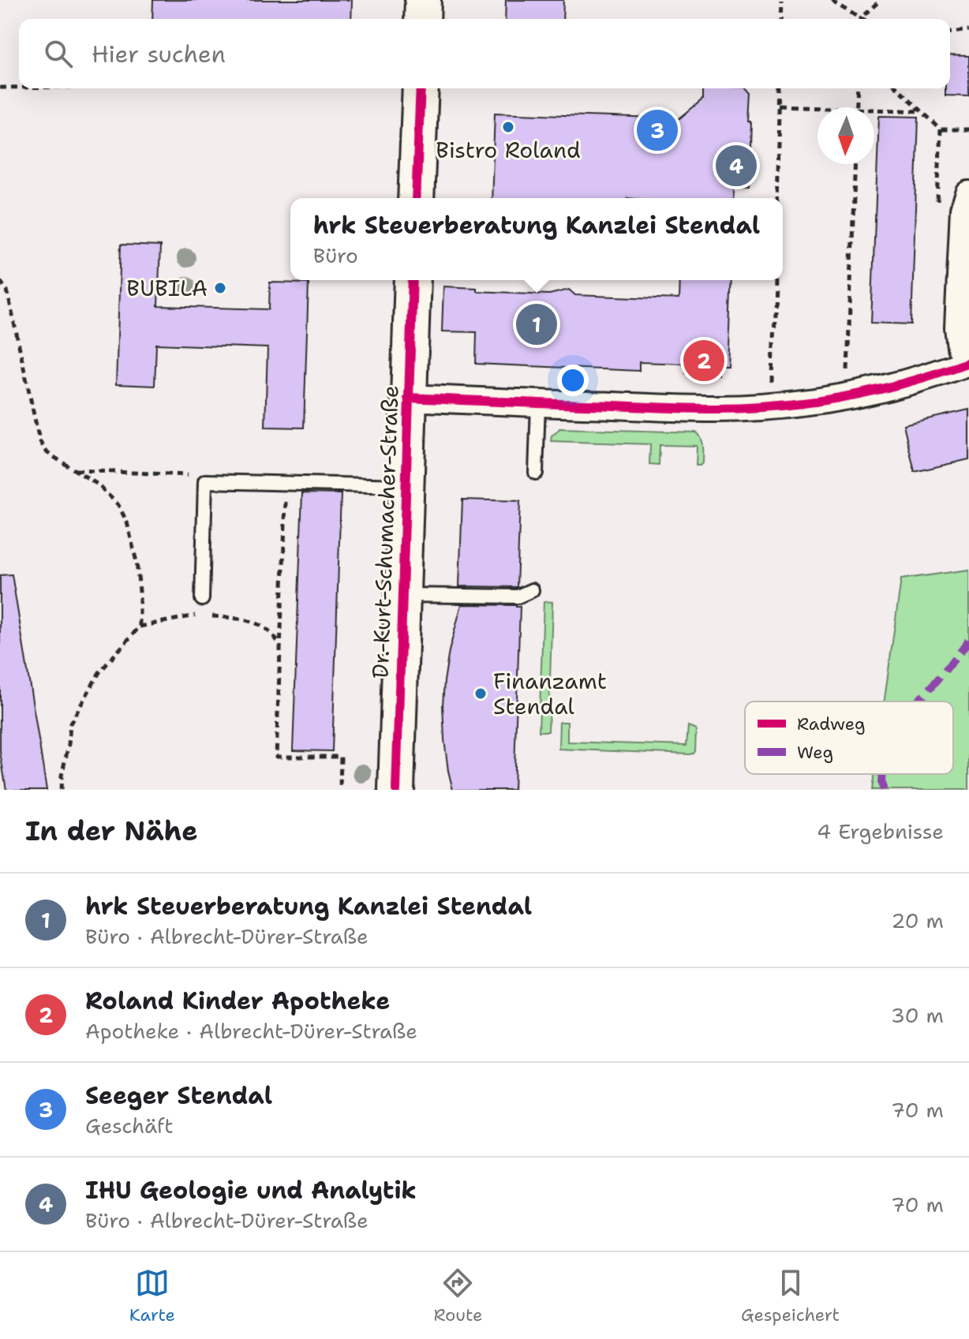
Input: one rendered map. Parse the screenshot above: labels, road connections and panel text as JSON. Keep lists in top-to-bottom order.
{
  "streets": {
    "street": ["Dr.-Kurt-Schumacher-Straße"]
  },
  "places": ["Bistro Roland", "BUBILA", "Finanzamt Stendal"],
  "legend": ["Radweg", "Weg"],
  "north": "bottom",
  "page": {
    "search": "Hier suchen",
    "pins": [
      "3",
      "4",
      "1",
      "2"
    ],
    "popup": ["hrk Steuerberatung Kanzlei Stendal", "Büro"],
    "heading": ["In der Nähe", "4 Ergebnisse"],
    "list": [
      {
        "mark": "1",
        "name": "hrk Steuerberatung Kanzlei Stendal",
        "note": "Büro · Albrecht-Dürer-Straße",
        "value": "20 m"
      },
      {
        "mark": "2",
        "name": "Roland Kinder Apotheke",
        "note": "Apotheke · Albrecht-Dürer-Straße",
        "value": "30 m"
      },
      {
        "mark": "3",
        "name": "Seeger Stendal",
        "note": "Geschäft",
        "value": "70 m"
      },
      {
        "mark": "4",
        "name": "IHU Geologie und Analytik",
        "note": "Büro · Albrecht-Dürer-Straße",
        "value": "70 m"
      }
    ],
    "nav": ["Karte", "Route", "Gespeichert"]
  }
}
